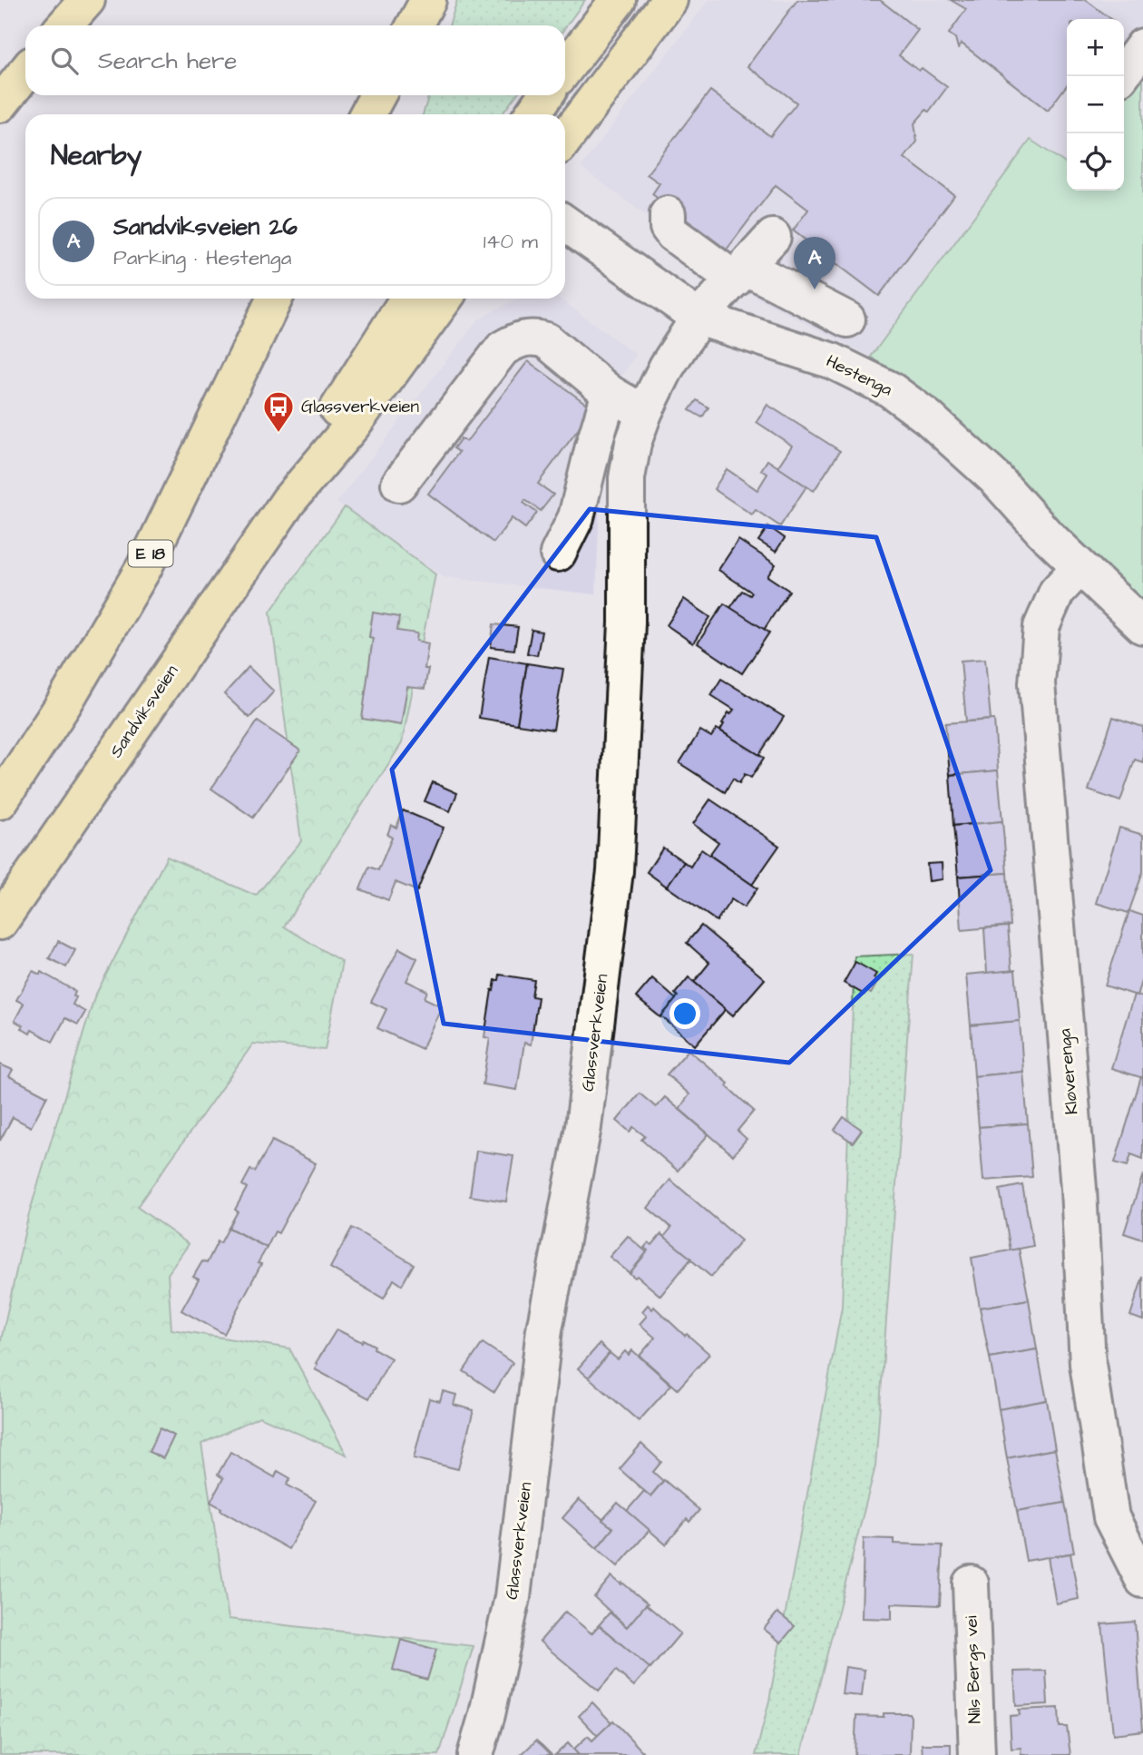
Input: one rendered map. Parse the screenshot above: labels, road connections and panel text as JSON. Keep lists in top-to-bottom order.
{
  "streets": {
    "main road": ["E 18", "Sandviksveien"],
    "street": [
      "Hestenga",
      "Glassverkveien",
      "Kløverenga",
      "Nils Bergs vei"
    ]
  },
  "crossings": [
    ["Hestenga", "Glassverkveien"],
    ["Hestenga", "Kløverenga"]
  ],
  "places": {
    "bus stop": ["Glassverkveien"]
  },
  "page": {
    "map_buttons": ["+", "−"],
    "search": "Search here",
    "heading": "Nearby",
    "list": [
      {
        "mark": "A",
        "name": "Sandviksveien 26",
        "note": "Parking · Hestenga",
        "value": "140 m"
      }
    ],
    "pins": "A"
  }
}
